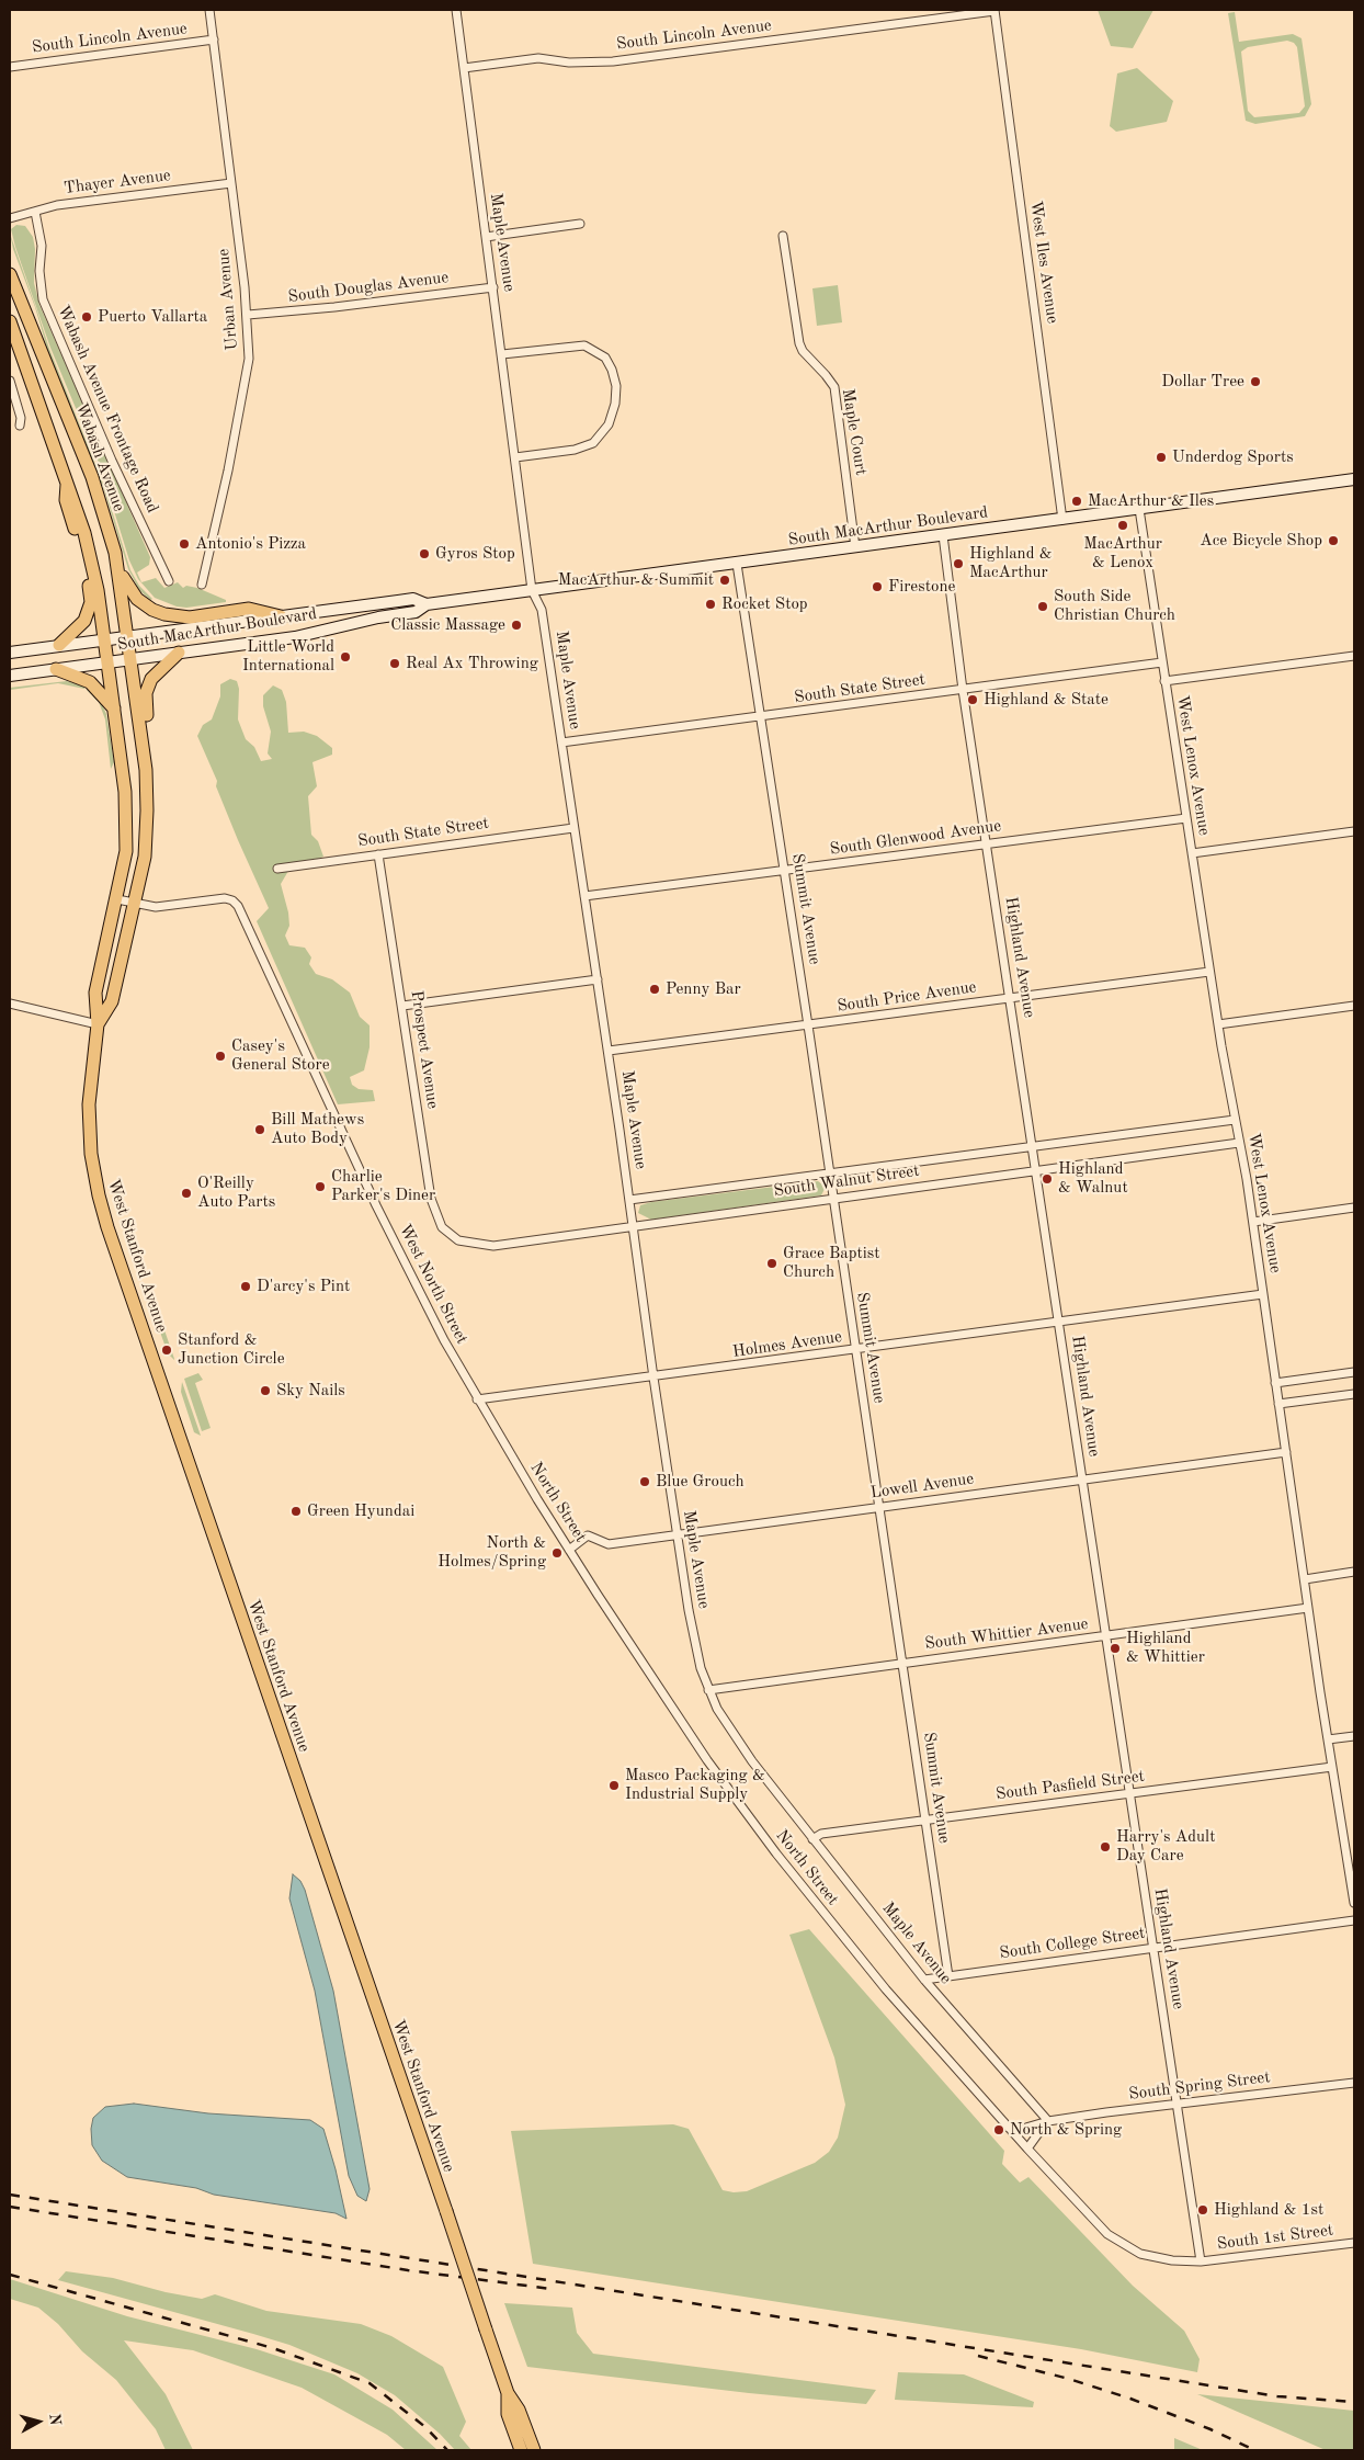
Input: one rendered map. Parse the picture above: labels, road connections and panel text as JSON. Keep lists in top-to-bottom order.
{
  "streets": {
    "main road": ["Wabash Avenue", "South MacArthur Boulevard", "West Stanford Avenue"],
    "street": [
      "South Lincoln Avenue",
      "Thayer Avenue",
      "Maple Avenue",
      "West Iles Avenue",
      "South Douglas Avenue",
      "Urban Avenue",
      "Wabash Avenue Frontage Road",
      "Maple Court",
      "South State Street",
      "West Lenox Avenue",
      "South Glenwood Avenue",
      "Summit Avenue",
      "Highland Avenue",
      "South Price Avenue",
      "Prospect Avenue",
      "South Walnut Street",
      "West North Street",
      "Holmes Avenue",
      "Lowell Avenue",
      "North Street",
      "South Whittier Avenue",
      "South Pasfield Street",
      "South College Street",
      "South Spring Street",
      "South 1st Street"
    ]
  },
  "crossings": [
    ["South Lincoln Avenue", "Maple Avenue"],
    ["South Lincoln Avenue", "West Iles Avenue"],
    ["South Lincoln Avenue", "Urban Avenue"],
    ["Thayer Avenue", "Urban Avenue"],
    ["Thayer Avenue", "Wabash Avenue Frontage Road"],
    ["Maple Avenue", "South Douglas Avenue"],
    ["Maple Avenue", "South MacArthur Boulevard"],
    ["Maple Avenue", "South State Street"],
    ["Maple Avenue", "South Glenwood Avenue"],
    ["Maple Avenue", "South Price Avenue"],
    ["Maple Avenue", "South Walnut Street"],
    ["Maple Avenue", "Holmes Avenue"],
    ["Maple Avenue", "Lowell Avenue"],
    ["Maple Avenue", "South Whittier Avenue"],
    ["Maple Avenue", "South Pasfield Street"],
    ["Maple Avenue", "South College Street"],
    ["Maple Avenue", "South Spring Street"],
    ["West Iles Avenue", "South MacArthur Boulevard"],
    ["South Douglas Avenue", "Urban Avenue"],
    ["Maple Court", "South MacArthur Boulevard"],
    ["Wabash Avenue", "South MacArthur Boulevard"],
    ["Wabash Avenue", "West Stanford Avenue"],
    ["South MacArthur Boulevard", "West Lenox Avenue"],
    ["South MacArthur Boulevard", "Summit Avenue"],
    ["South MacArthur Boulevard", "Highland Avenue"],
    ["South MacArthur Boulevard", "West Stanford Avenue"],
    ["South State Street", "West Lenox Avenue"],
    ["South State Street", "Summit Avenue"],
    ["South State Street", "Highland Avenue"],
    ["South State Street", "Prospect Avenue"],
    ["West Lenox Avenue", "South Glenwood Avenue"],
    ["West Lenox Avenue", "South Price Avenue"],
    ["West Lenox Avenue", "South Walnut Street"],
    ["West Lenox Avenue", "Holmes Avenue"],
    ["West Lenox Avenue", "Lowell Avenue"],
    ["West Lenox Avenue", "South Whittier Avenue"],
    ["West Lenox Avenue", "South Pasfield Street"],
    ["South Glenwood Avenue", "Summit Avenue"],
    ["South Glenwood Avenue", "Highland Avenue"],
    ["Summit Avenue", "South Price Avenue"],
    ["Summit Avenue", "South Walnut Street"],
    ["Summit Avenue", "Holmes Avenue"],
    ["Summit Avenue", "Lowell Avenue"],
    ["Summit Avenue", "South Whittier Avenue"],
    ["Summit Avenue", "South Pasfield Street"],
    ["Summit Avenue", "South College Street"],
    ["Highland Avenue", "South Price Avenue"],
    ["Highland Avenue", "South Walnut Street"],
    ["Highland Avenue", "Holmes Avenue"],
    ["Highland Avenue", "Lowell Avenue"],
    ["Highland Avenue", "North Street"],
    ["Highland Avenue", "South Whittier Avenue"],
    ["Highland Avenue", "South Pasfield Street"],
    ["Highland Avenue", "South College Street"],
    ["Highland Avenue", "South Spring Street"],
    ["Highland Avenue", "South 1st Street"],
    ["Prospect Avenue", "South Walnut Street"],
    ["West Stanford Avenue", "West North Street"],
    ["West North Street", "Holmes Avenue"],
    ["West North Street", "North Street"],
    ["Holmes Avenue", "North Street"],
    ["Lowell Avenue", "North Street"],
    ["North Street", "South Spring Street"],
    ["North Street", "South 1st Street"]
  ],
  "places": [
    "Puerto Vallarta",
    "Dollar Tree",
    "Underdog Sports",
    "MacArthur & Iles",
    "MacArthur & Lenox",
    "Ace Bicycle Shop",
    "Antonio's Pizza",
    "Gyros Stop",
    "Highland & MacArthur",
    "MacArthur & Summit",
    "Firestone",
    "Rocket Stop",
    "South Side Christian Church",
    "Classic Massage",
    "Little World International",
    "Real Ax Throwing",
    "Highland & State",
    "Penny Bar",
    "Casey's General Store",
    "Bill Mathews Auto Body",
    "Highland & Walnut",
    "Charlie Parker's Diner",
    "O'Reilly Auto Parts",
    "Grace Baptist Church",
    "D'arcy's Pint",
    "Stanford & Junction Circle",
    "Sky Nails",
    "Blue Grouch",
    "Green Hyundai",
    "North & Holmes/Spring",
    "Highland & Whittier",
    "Masco Packaging & Industrial Supply",
    "Harry's Adult Day Care",
    "North & Spring",
    "Highland & 1st"
  ],
  "north": "right"
}
